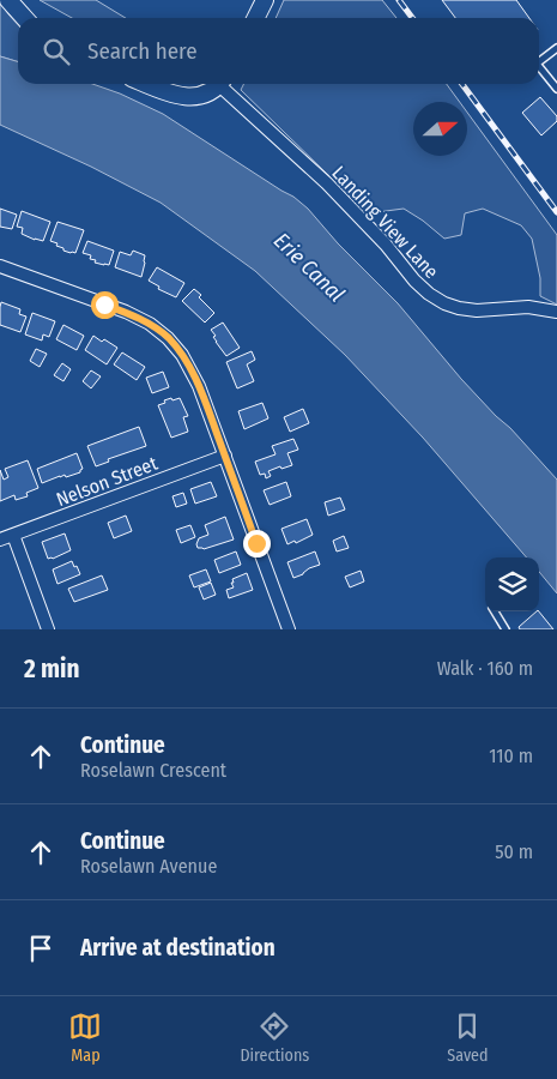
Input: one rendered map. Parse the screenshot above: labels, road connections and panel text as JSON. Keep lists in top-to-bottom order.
{
  "streets": {
    "street": ["Landing View Lane", "Nelson Street"]
  },
  "water": ["Erie Canal"],
  "north": "right",
  "page": {
    "search": "Search here",
    "heading": ["2 min", "Walk · 160 m"],
    "list": [
      ["Continue", "Roselawn Crescent", "110 m"],
      ["Continue", "Roselawn Avenue", "50 m"],
      "Arrive at destination"
    ],
    "nav": ["Map", "Directions", "Saved"]
  }
}
